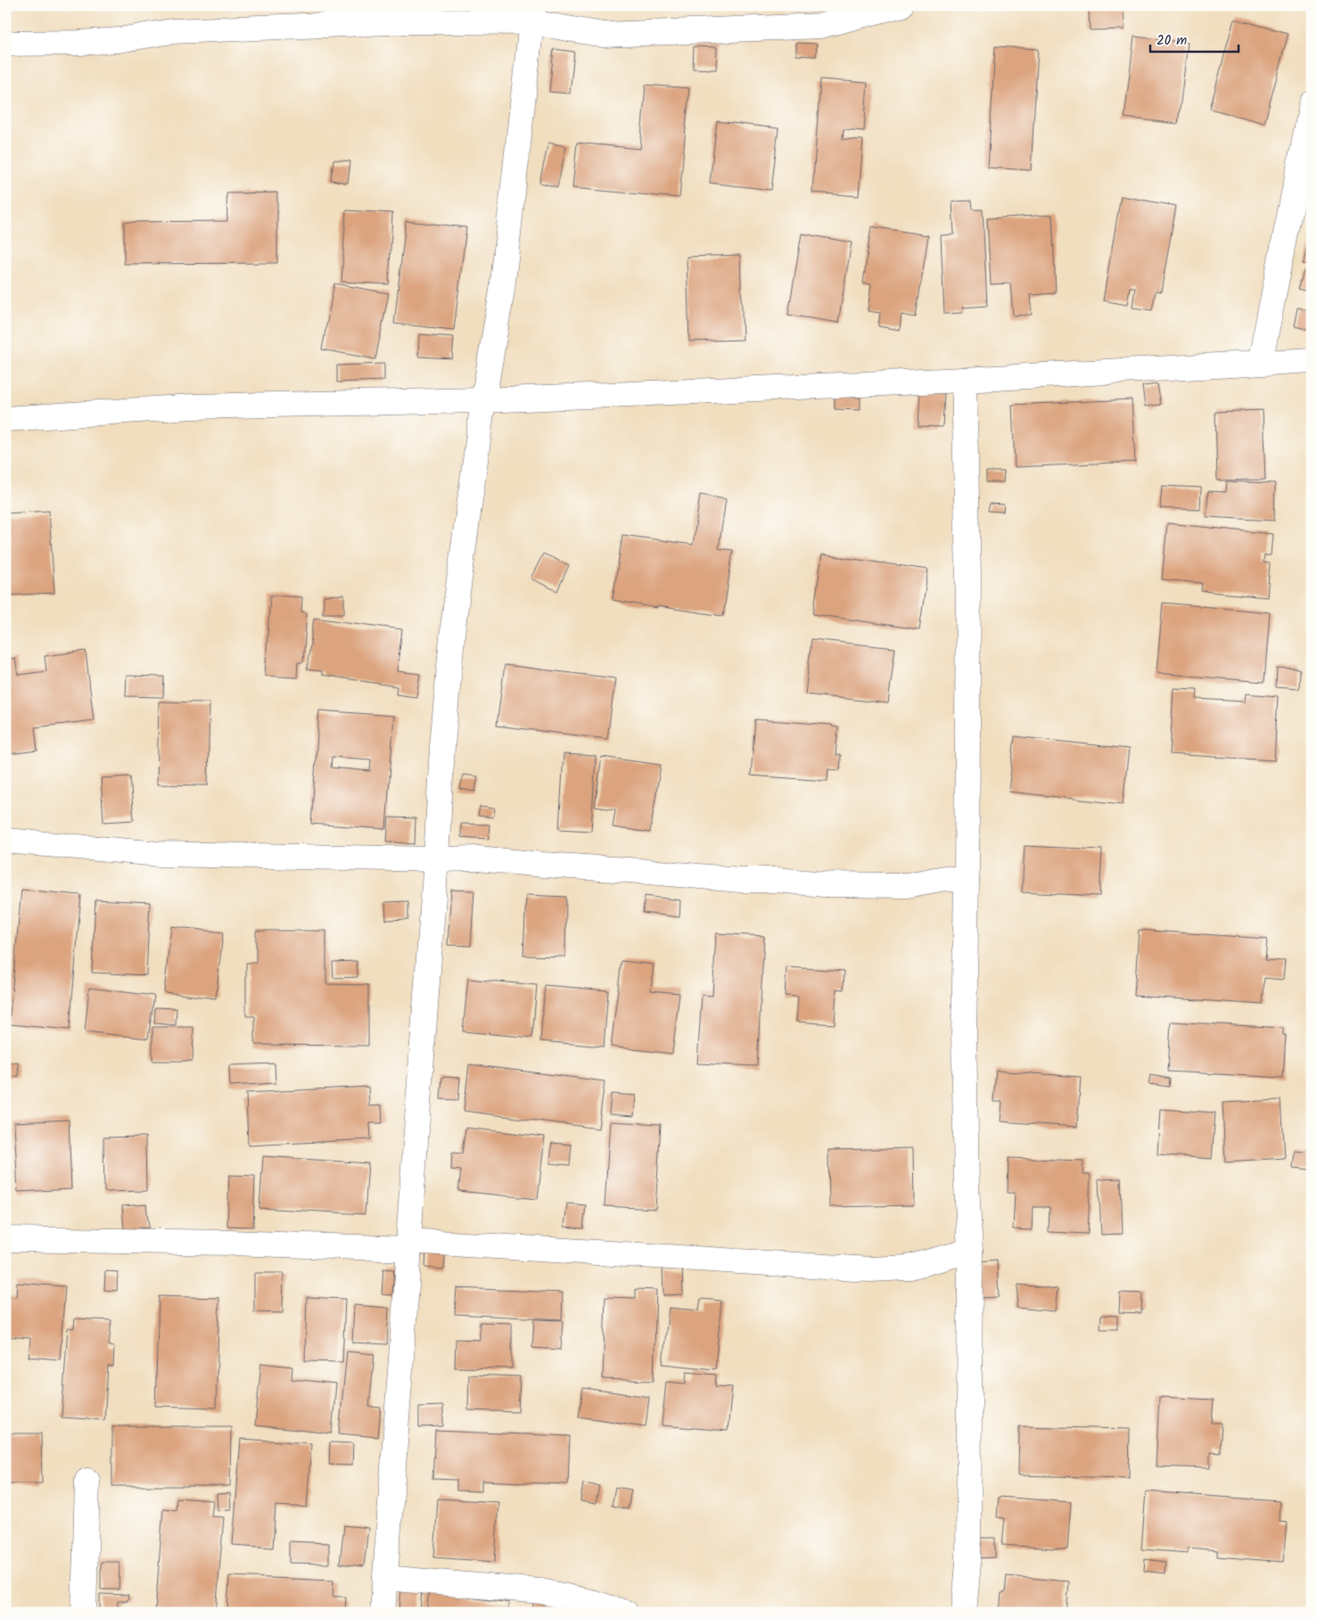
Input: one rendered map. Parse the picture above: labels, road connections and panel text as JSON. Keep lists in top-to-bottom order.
{
  "scale_bar": "20 m"
}
